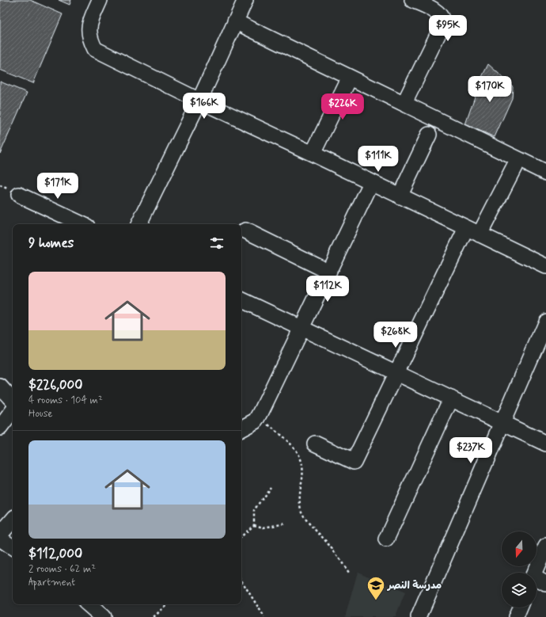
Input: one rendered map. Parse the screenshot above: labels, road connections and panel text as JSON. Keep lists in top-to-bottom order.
{
  "places": {
    "school or university": ["مدرسة النصر"]
  },
  "north": "bottom",
  "page": {
    "price": [
      "$95K",
      "$170K",
      "$166K",
      "$226K",
      "$111K",
      "$171K",
      "$112K",
      "$268K",
      "$237K"
    ],
    "heading": "9 homes",
    "list": [
      {
        "name": "$226,000",
        "note": "4 rooms · 104 m² · House"
      },
      {
        "name": "$112,000",
        "note": "2 rooms · 62 m² · Apartment"
      }
    ]
  }
}
